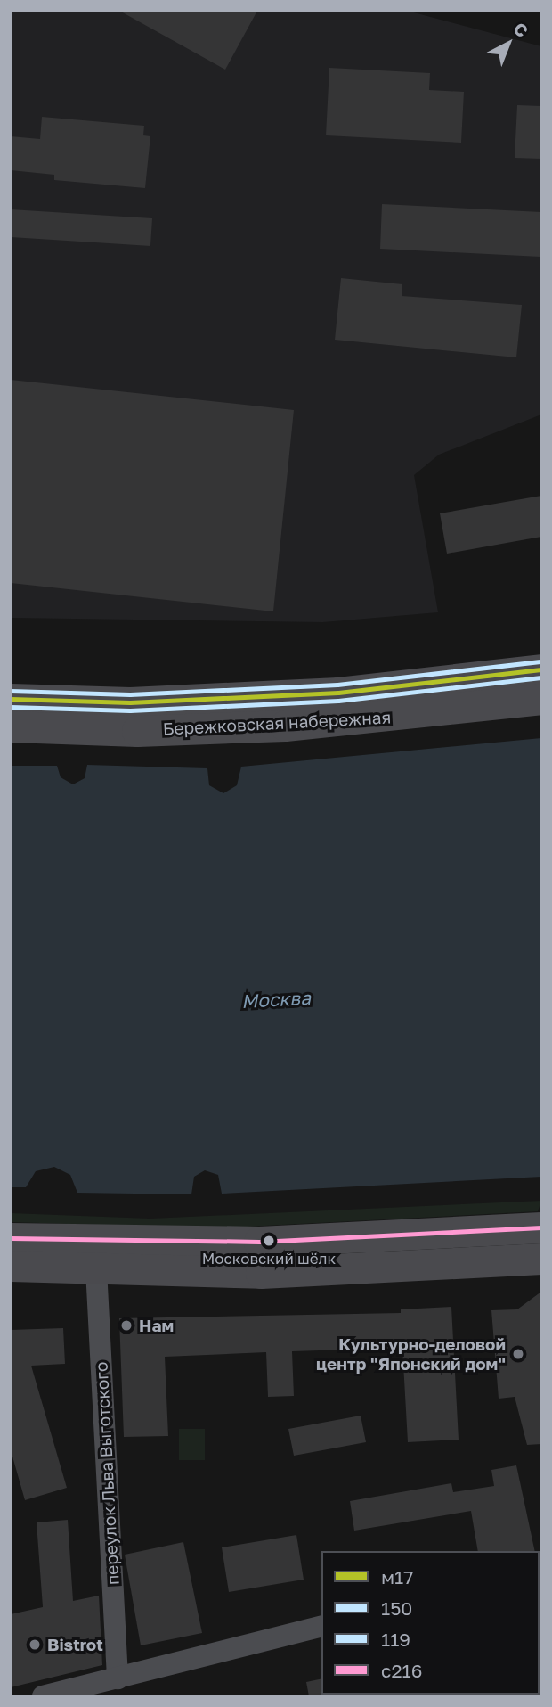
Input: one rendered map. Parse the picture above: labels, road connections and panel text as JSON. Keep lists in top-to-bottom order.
{
  "streets": {
    "main road": ["Бережковская набережная"],
    "street": ["переулок Льва Выготского"]
  },
  "water": ["Москва"],
  "places": [
    "Московский шёлк",
    "Нам",
    "Культурно-деловой центр \"Японский дом\"",
    "Bistrot"
  ],
  "lines": [
    "transit line 119",
    "transit line м17",
    "transit line 150",
    "transit line с216"
  ],
  "legend": [
    "м17",
    "150",
    "119",
    "с216"
  ],
  "north": "top right"
}
